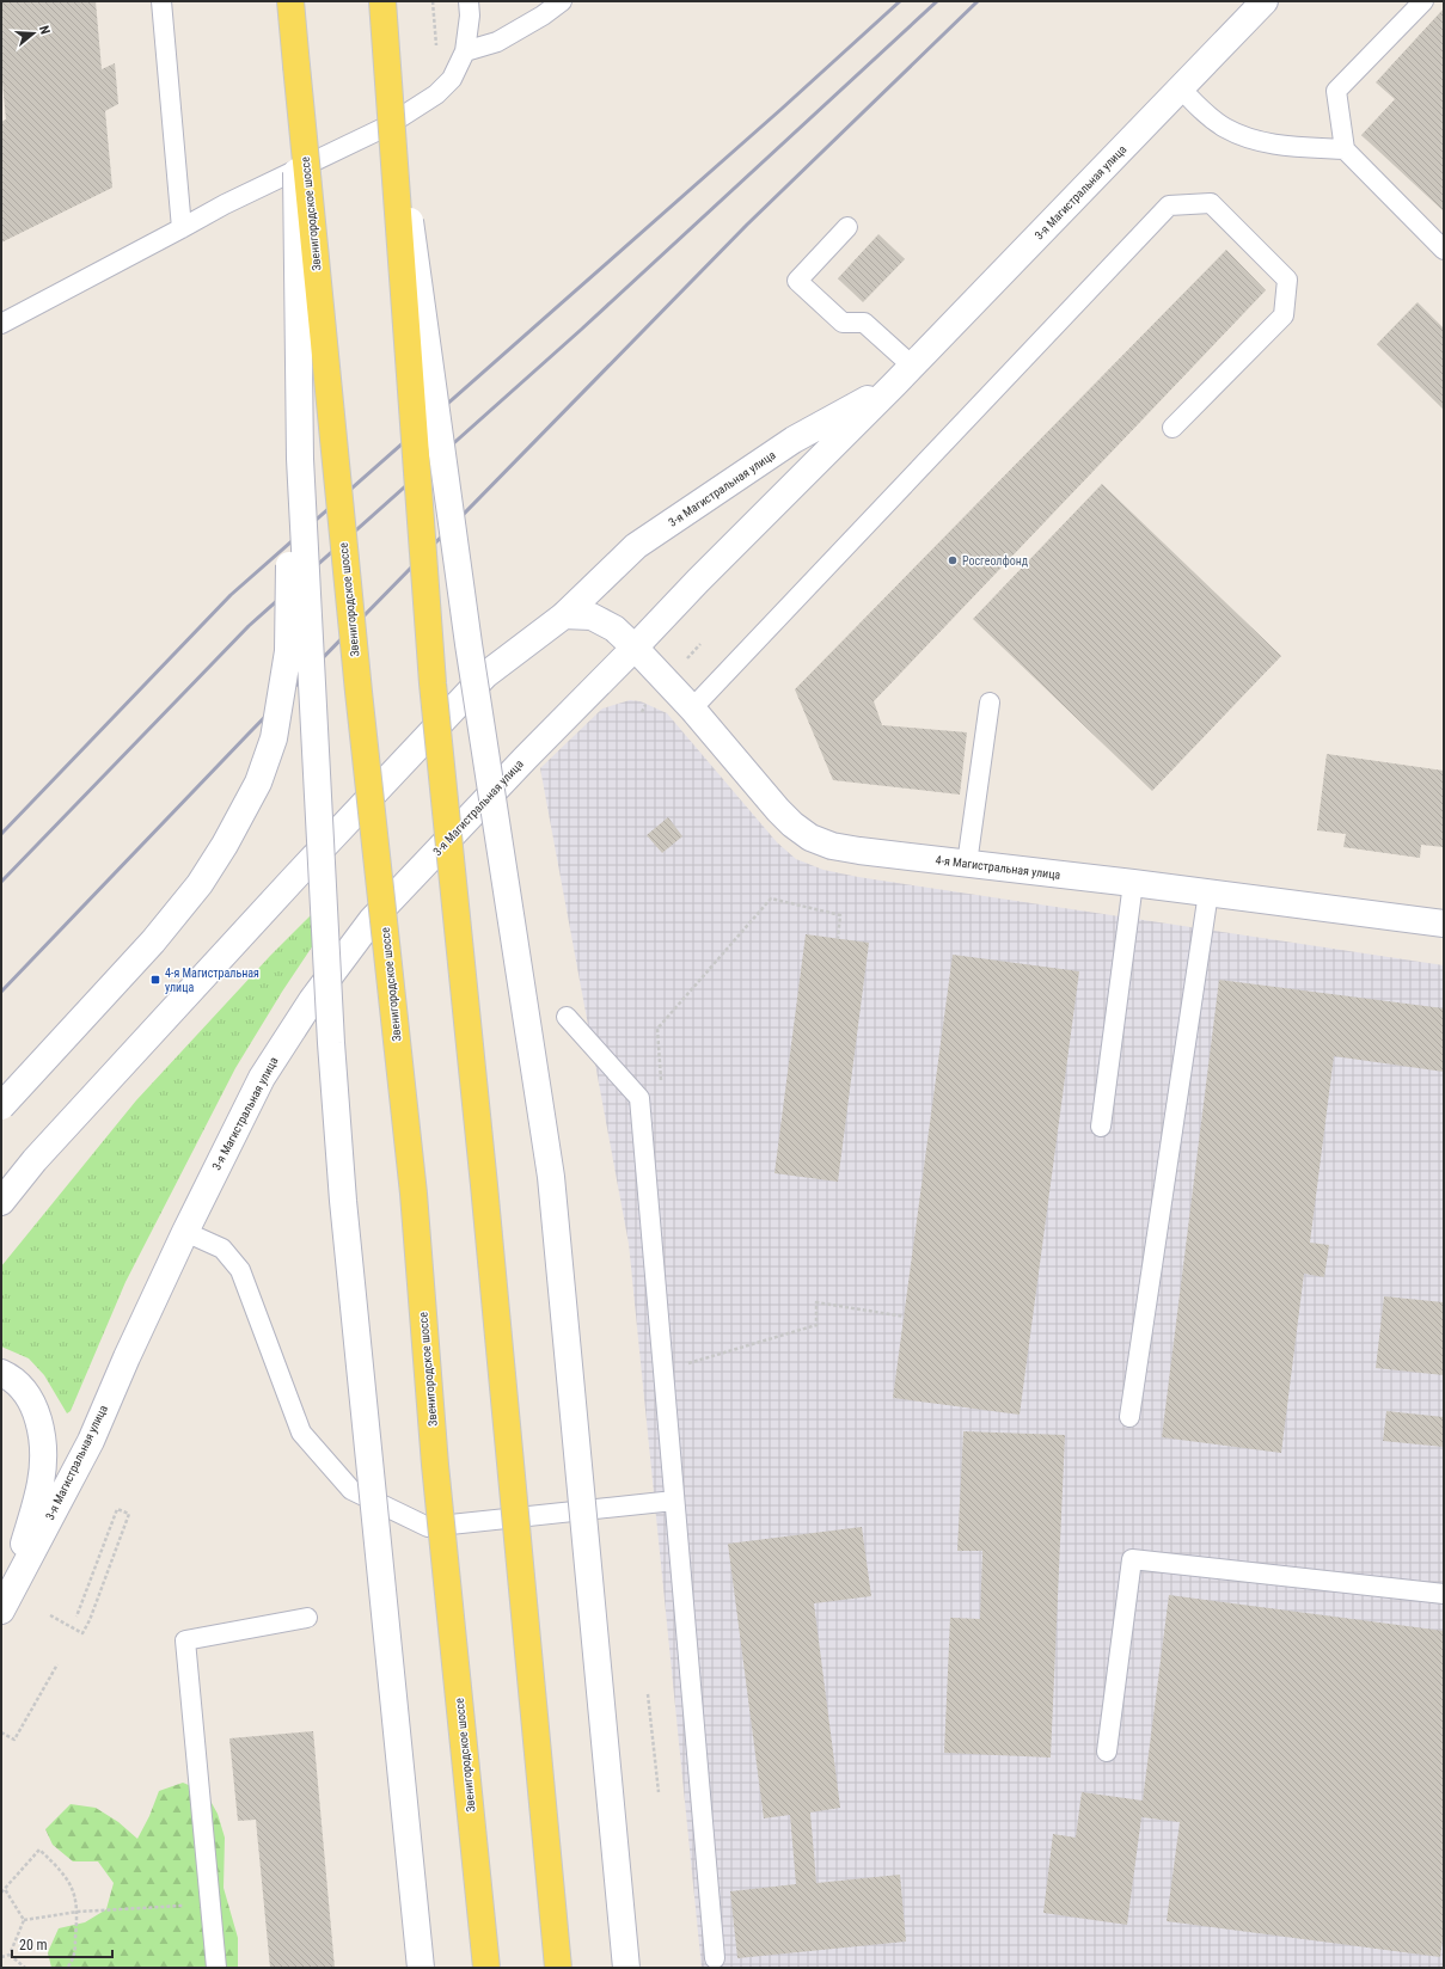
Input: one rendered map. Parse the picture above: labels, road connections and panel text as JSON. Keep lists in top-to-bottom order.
{
  "streets": {
    "main road": ["3-я Магистральная улица", "Звенигородское шоссе", "4-я Магистральная улица"]
  },
  "crossings": [
    ["3-я Магистральная улица", "4-я Магистральная улица"]
  ],
  "places": {
    "other": ["Росгеолфонд"],
    "transit": ["4-я Магистральная улица"]
  },
  "scale_bar": "20 m",
  "north": "right"
}
